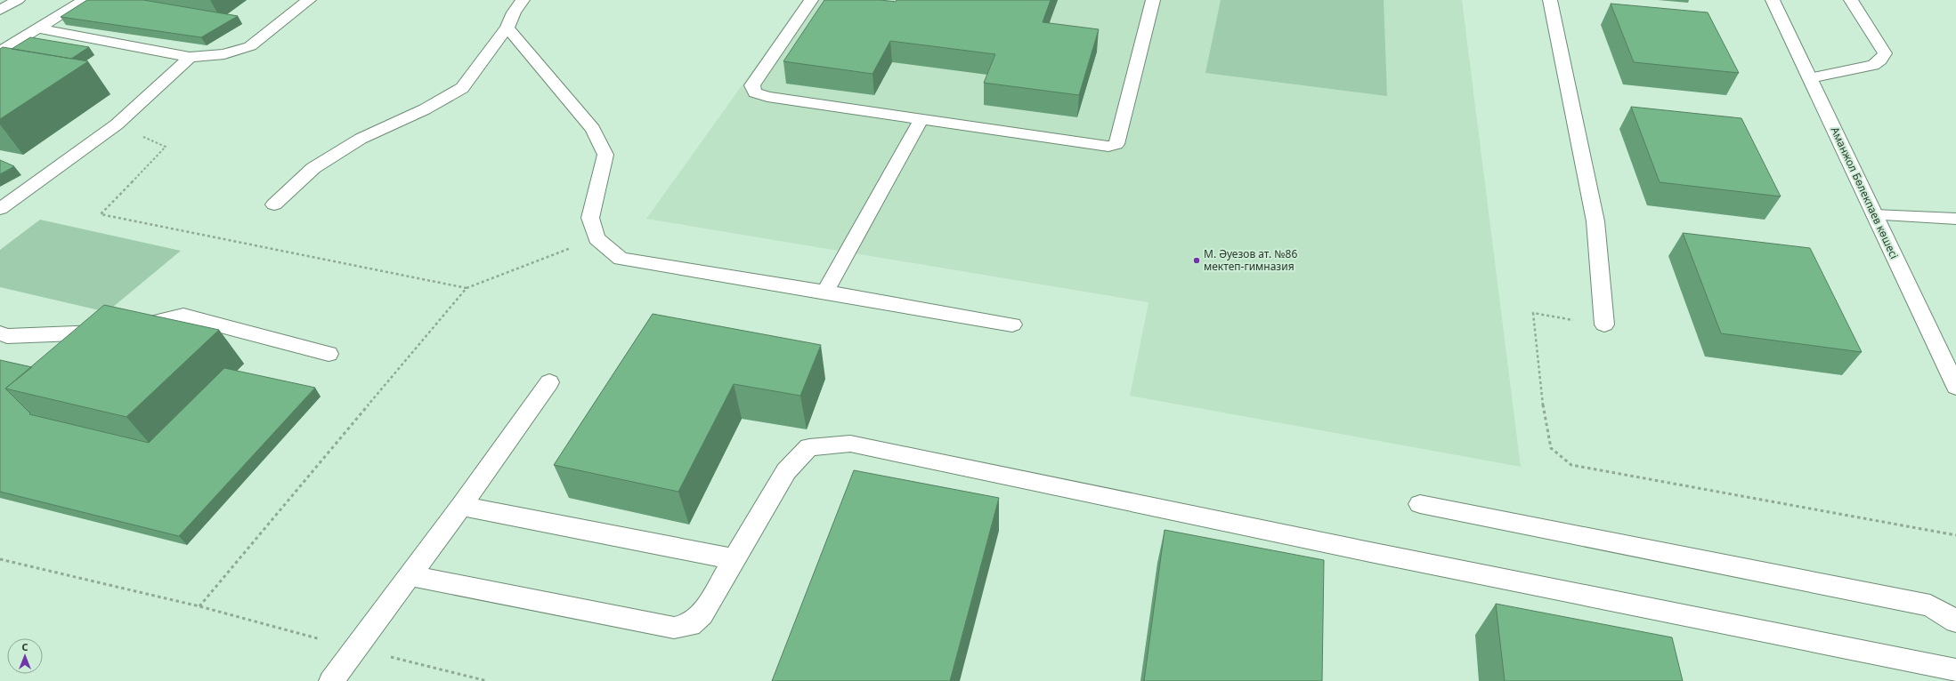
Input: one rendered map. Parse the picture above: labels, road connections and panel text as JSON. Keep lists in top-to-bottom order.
{
  "streets": {
    "street": ["Аманжол Бөлекпаев көшесі"]
  },
  "places": ["М. Әуезов ат. №86 мектеп-гимназия"],
  "north": "top"
}
